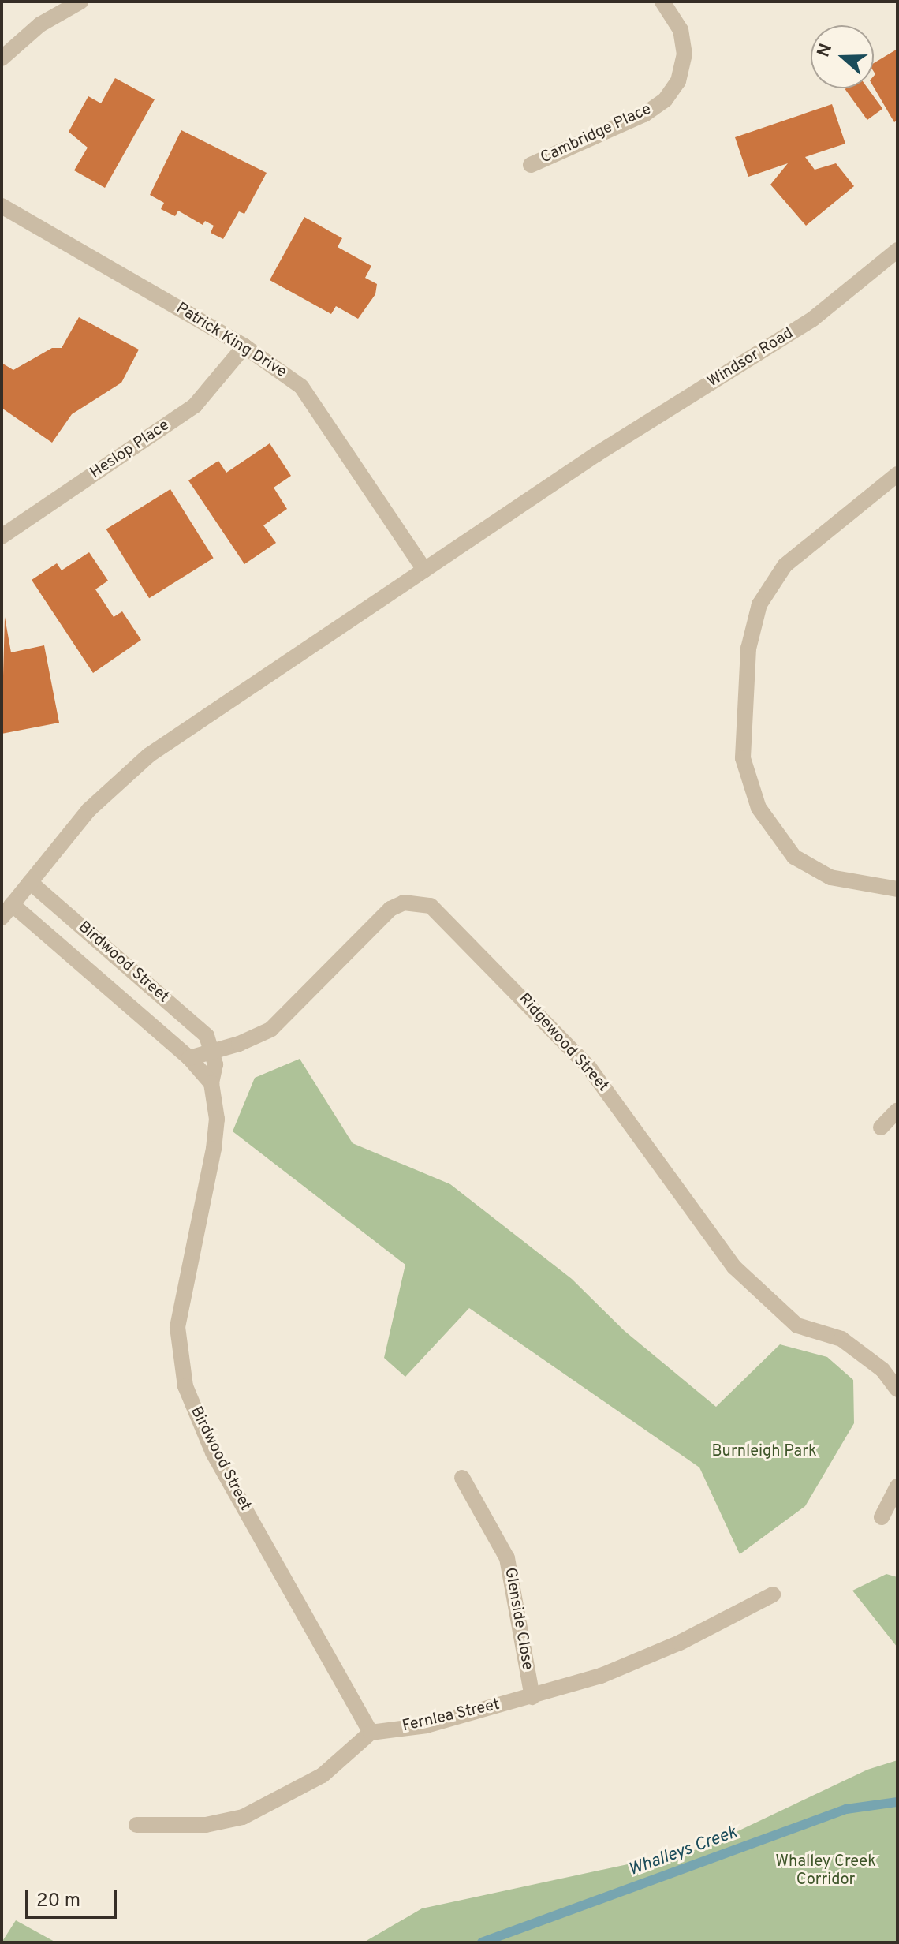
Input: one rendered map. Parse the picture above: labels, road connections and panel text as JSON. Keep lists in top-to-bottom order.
{
  "streets": {
    "street": [
      "Cambridge Place",
      "Patrick King Drive",
      "Windsor Road",
      "Heslop Place",
      "Birdwood Street",
      "Ridgewood Street",
      "Glenside Close",
      "Fernlea Street"
    ]
  },
  "crossings": [
    ["Patrick King Drive", "Windsor Road"],
    ["Patrick King Drive", "Heslop Place"],
    ["Windsor Road", "Birdwood Street"],
    ["Birdwood Street", "Ridgewood Street"],
    ["Birdwood Street", "Fernlea Street"],
    ["Glenside Close", "Fernlea Street"]
  ],
  "water": ["Whalleys Creek"],
  "parks": ["Burnleigh Park", "Whalley Creek Corridor"],
  "scale_bar": "20 m",
  "north": "left"
}
